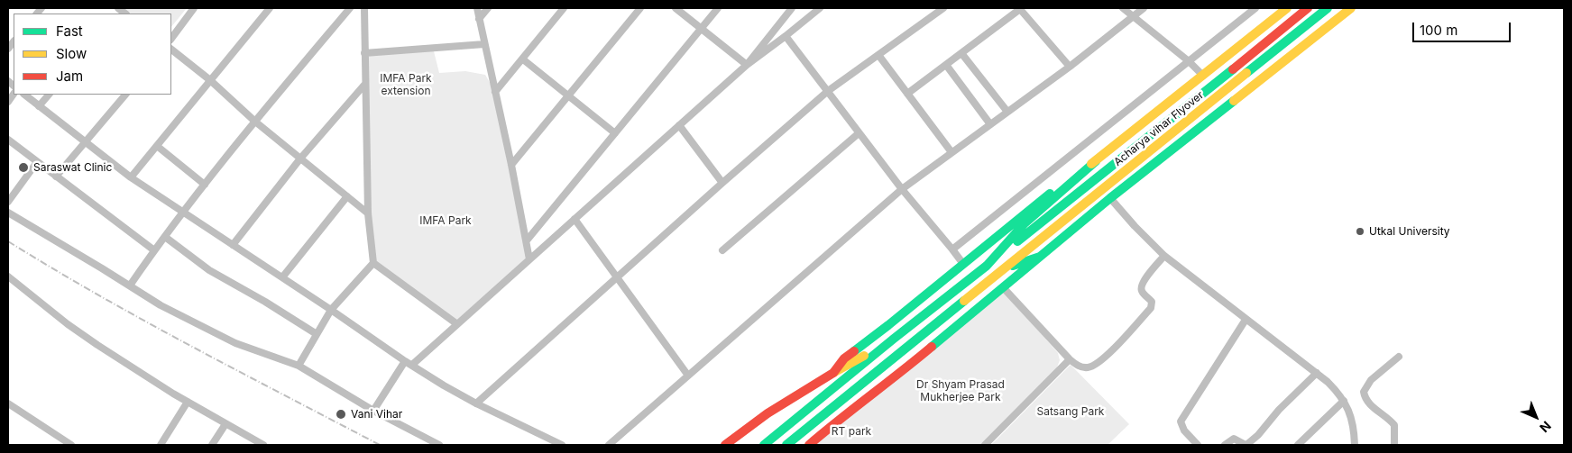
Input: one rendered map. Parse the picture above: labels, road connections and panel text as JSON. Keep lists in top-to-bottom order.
{
  "streets": {
    "main road": ["Acharya vihar Flyover"]
  },
  "parks": [
    "IMFA Park extension",
    "IMFA Park",
    "Dr Shyam Prasad Mukherjee Park",
    "Satsang Park",
    "RT park"
  ],
  "places": ["Saraswat Clinic", "Utkal University", "Vani Vihar"],
  "legend": ["Fast", "Slow", "Jam"],
  "scale_bar": "100 m",
  "north": "bottom right"
}
